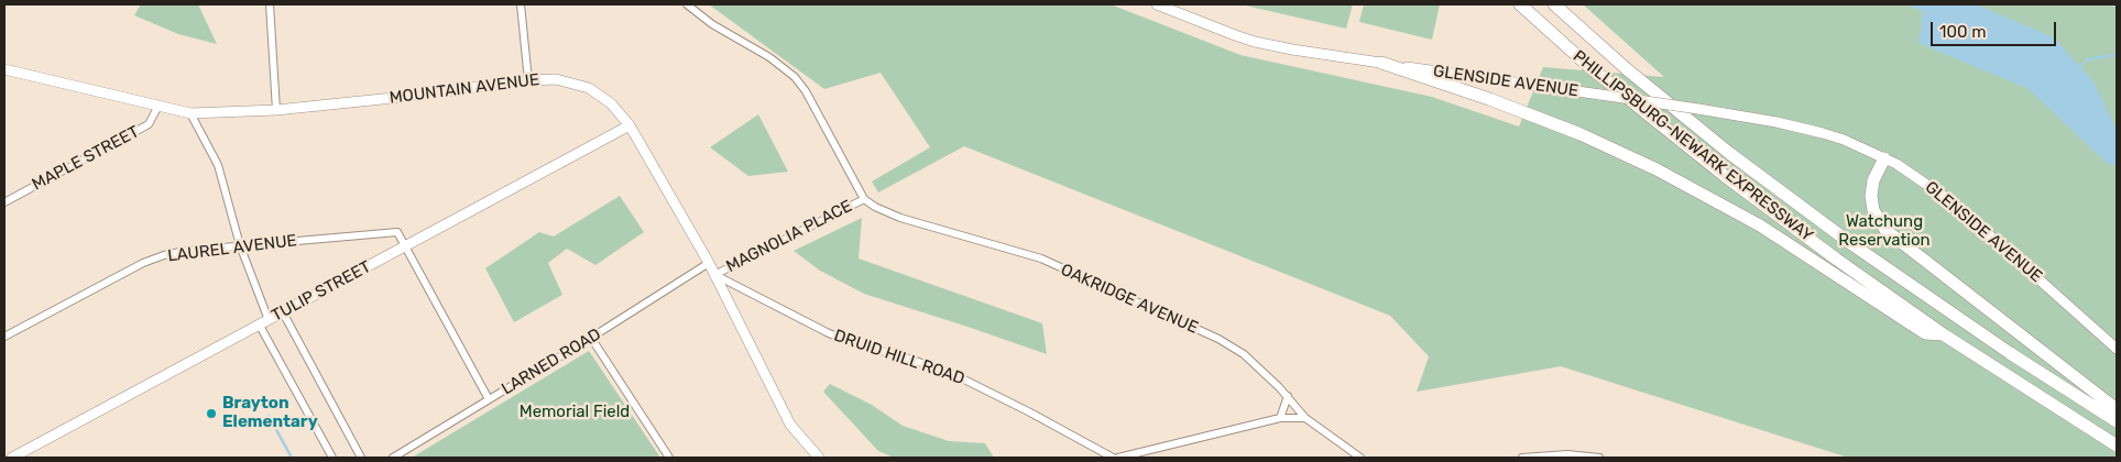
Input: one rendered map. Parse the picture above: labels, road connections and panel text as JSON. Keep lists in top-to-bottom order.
{
  "streets": {
    "highway": ["PHILLIPSBURG-NEWARK EXPRESSWAY"],
    "main road": ["GLENSIDE AVENUE", "MOUNTAIN AVENUE", "TULIP STREET"],
    "street": [
      "MAPLE STREET",
      "MAGNOLIA PLACE",
      "LAUREL AVENUE",
      "OAKRIDGE AVENUE",
      "DRUID HILL ROAD",
      "LARNED ROAD"
    ]
  },
  "crossings": [
    ["MOUNTAIN AVENUE", "MAPLE STREET"],
    ["MOUNTAIN AVENUE", "MAGNOLIA PLACE"],
    ["MOUNTAIN AVENUE", "TULIP STREET"],
    ["MOUNTAIN AVENUE", "DRUID HILL ROAD"],
    ["MOUNTAIN AVENUE", "LARNED ROAD"],
    ["MAGNOLIA PLACE", "OAKRIDGE AVENUE"],
    ["MAGNOLIA PLACE", "DRUID HILL ROAD"],
    ["LAUREL AVENUE", "TULIP STREET"]
  ],
  "parks": ["Watchung Reservation", "Memorial Field"],
  "places": ["Brayton Elementary"],
  "scale_bar": "100 m"
}
